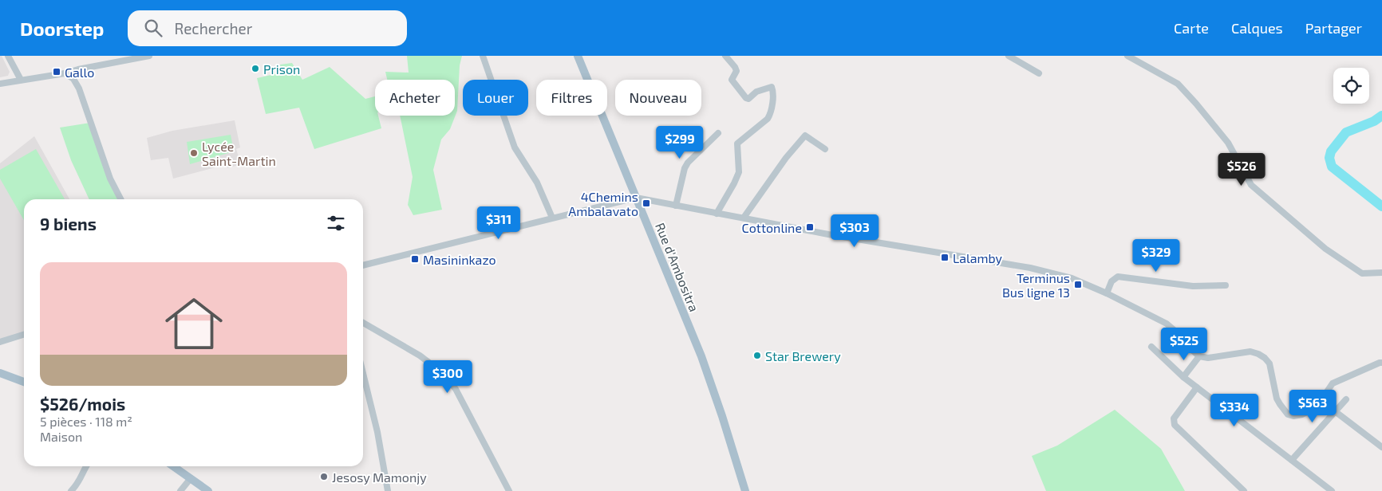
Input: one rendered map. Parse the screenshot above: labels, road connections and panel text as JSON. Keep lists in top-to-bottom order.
{
  "streets": {
    "main road": ["Rue d'Ambositra"]
  },
  "places": {
    "other": [
      "Prison",
      "Lycée Saint-Martin",
      "Star Brewery",
      "Jesosy Mamonjy"
    ],
    "transit": [
      "Gallo",
      "4Chemins Ambalavato",
      "Cottonline",
      "Lalamby",
      "Masininkazo",
      "Terminus Bus ligne 13"
    ]
  },
  "page": {
    "header": "Doorstep",
    "search": "Rechercher",
    "nav": ["Carte", "Calques", "Partager"],
    "chip": [
      "Acheter",
      "Louer",
      "Filtres",
      "Nouveau"
    ],
    "price": [
      "$299",
      "$526",
      "$311",
      "$303",
      "$329",
      "$525",
      "$300",
      "$563",
      "$334"
    ],
    "heading": "9 biens",
    "list": [
      {
        "name": "$526/mois",
        "note": "5 pièces · 118 m² · Maison"
      }
    ]
  }
}
